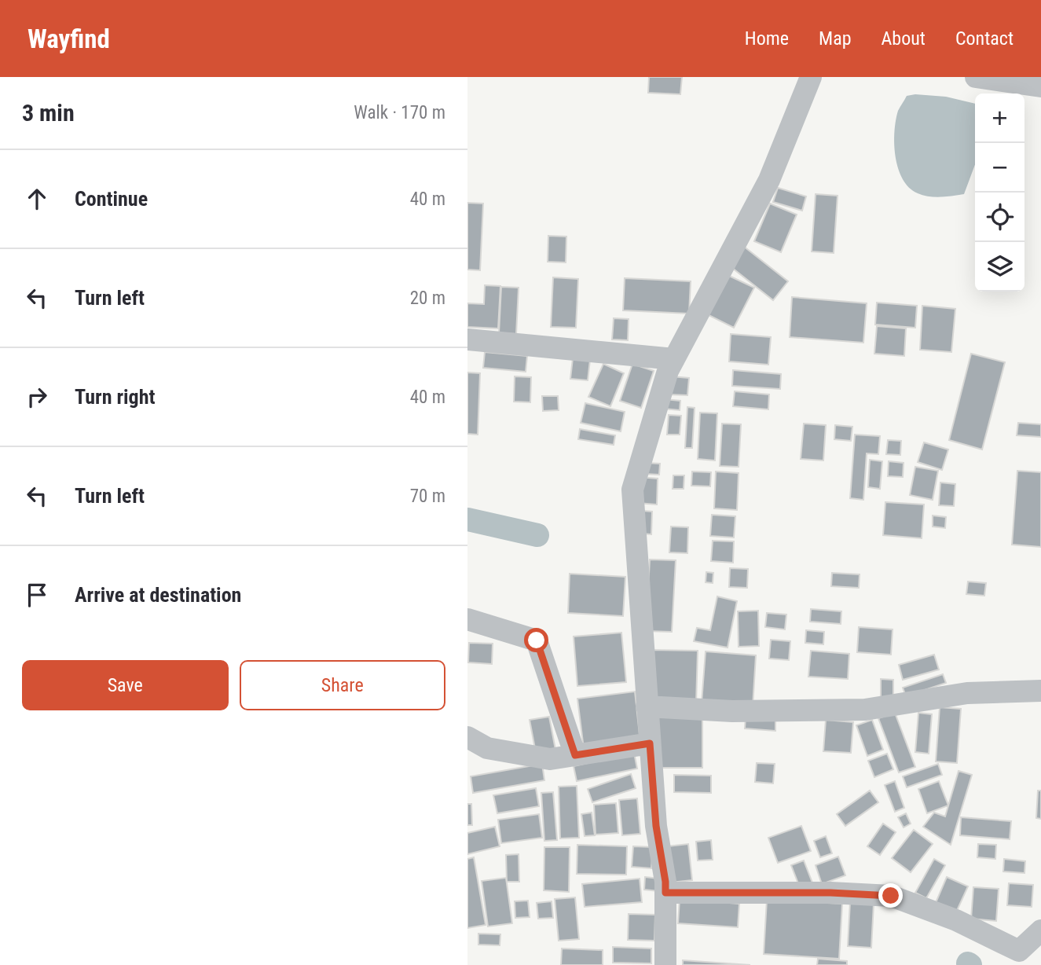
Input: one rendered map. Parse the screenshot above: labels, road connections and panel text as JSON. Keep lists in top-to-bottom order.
{
  "page": {
    "header": "Wayfind",
    "nav": [
      "Home",
      "Map",
      "About",
      "Contact"
    ],
    "heading": ["3 min", "Walk · 170 m"],
    "map_buttons": ["+", "−"],
    "list": [
      ["Continue", "40 m"],
      ["Turn left", "20 m"],
      ["Turn right", "40 m"],
      ["Turn left", "70 m"],
      "Arrive at destination"
    ],
    "buttons": ["Save", "Share"]
  }
}
